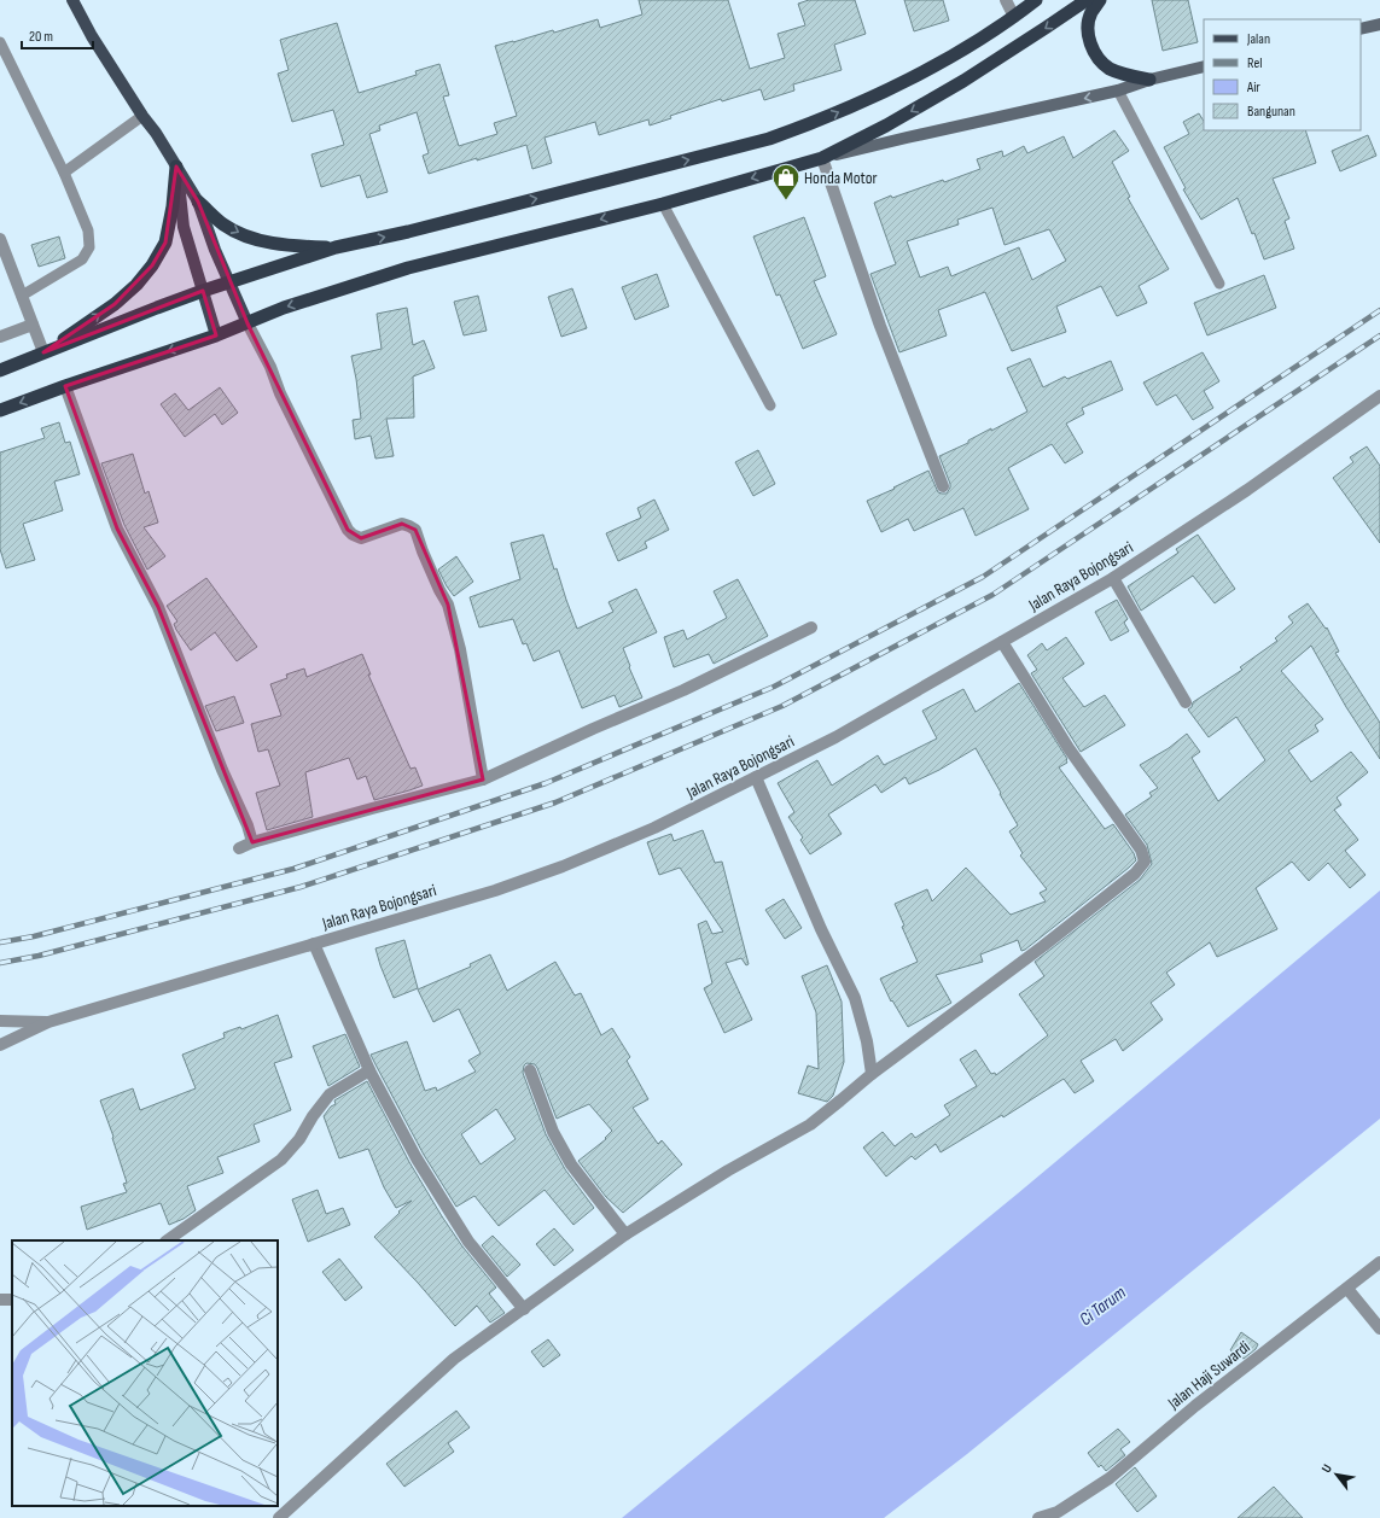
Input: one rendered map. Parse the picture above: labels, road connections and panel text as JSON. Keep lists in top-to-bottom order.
{
  "streets": {
    "street": ["Jalan Raya Bojongsari", "Jalan Haji Suwardi"]
  },
  "water": ["Ci Tarum"],
  "places": {
    "shop": ["Honda Motor"]
  },
  "legend": [
    "Jalan",
    "Rel",
    "Air",
    "Bangunan"
  ],
  "scale_bar": "20 m",
  "north": "top left"
}
